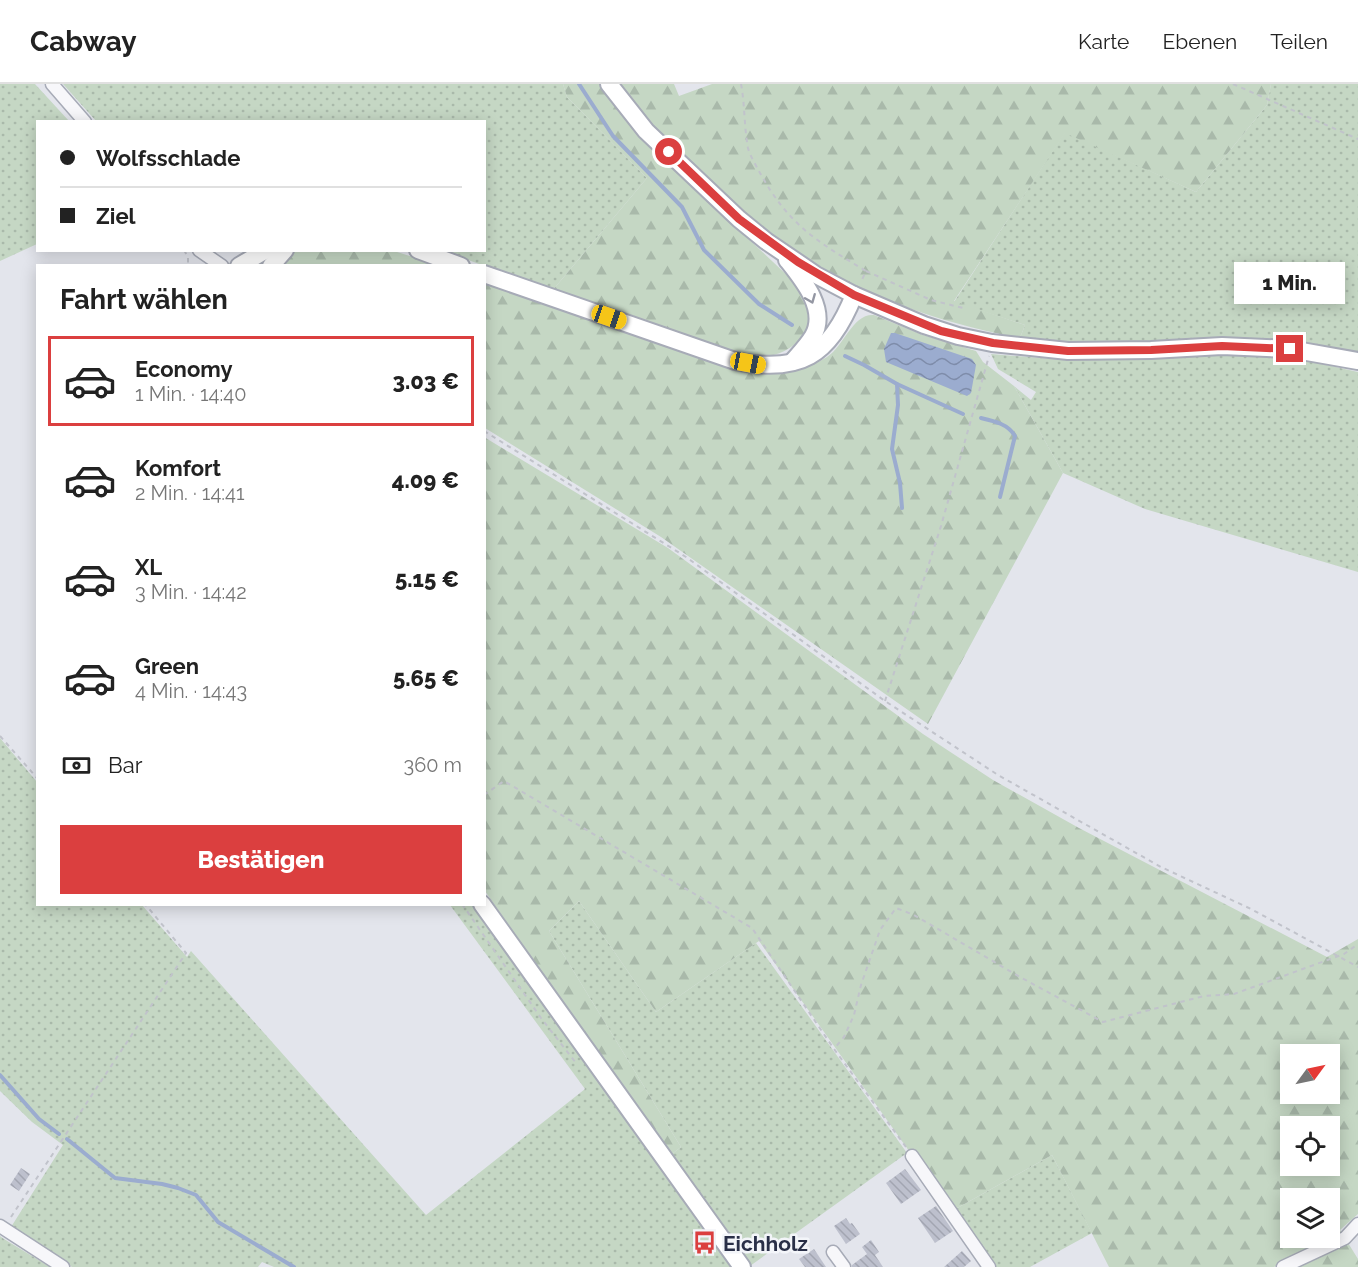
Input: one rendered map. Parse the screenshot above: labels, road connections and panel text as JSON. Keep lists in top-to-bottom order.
{
  "places": {
    "bus stop": ["Eichholz"]
  },
  "north": "top right",
  "page": {
    "header": "Cabway",
    "nav": ["Karte", "Ebenen", "Teilen"],
    "banner": ["Wolfsschlade", "Ziel"],
    "bubble": "1 Min.",
    "heading": "Fahrt wählen",
    "list": [
      {
        "name": "Economy",
        "note": "1 Min. · 14:40",
        "value": "3.03 €"
      },
      {
        "name": "Komfort",
        "note": "2 Min. · 14:41",
        "value": "4.09 €"
      },
      {
        "name": "XL",
        "note": "3 Min. · 14:42",
        "value": "5.15 €"
      },
      {
        "name": "Green",
        "note": "4 Min. · 14:43",
        "value": "5.65 €"
      }
    ],
    "pay": ["Bar", "360 m"],
    "buttons": "Bestätigen"
  }
}
